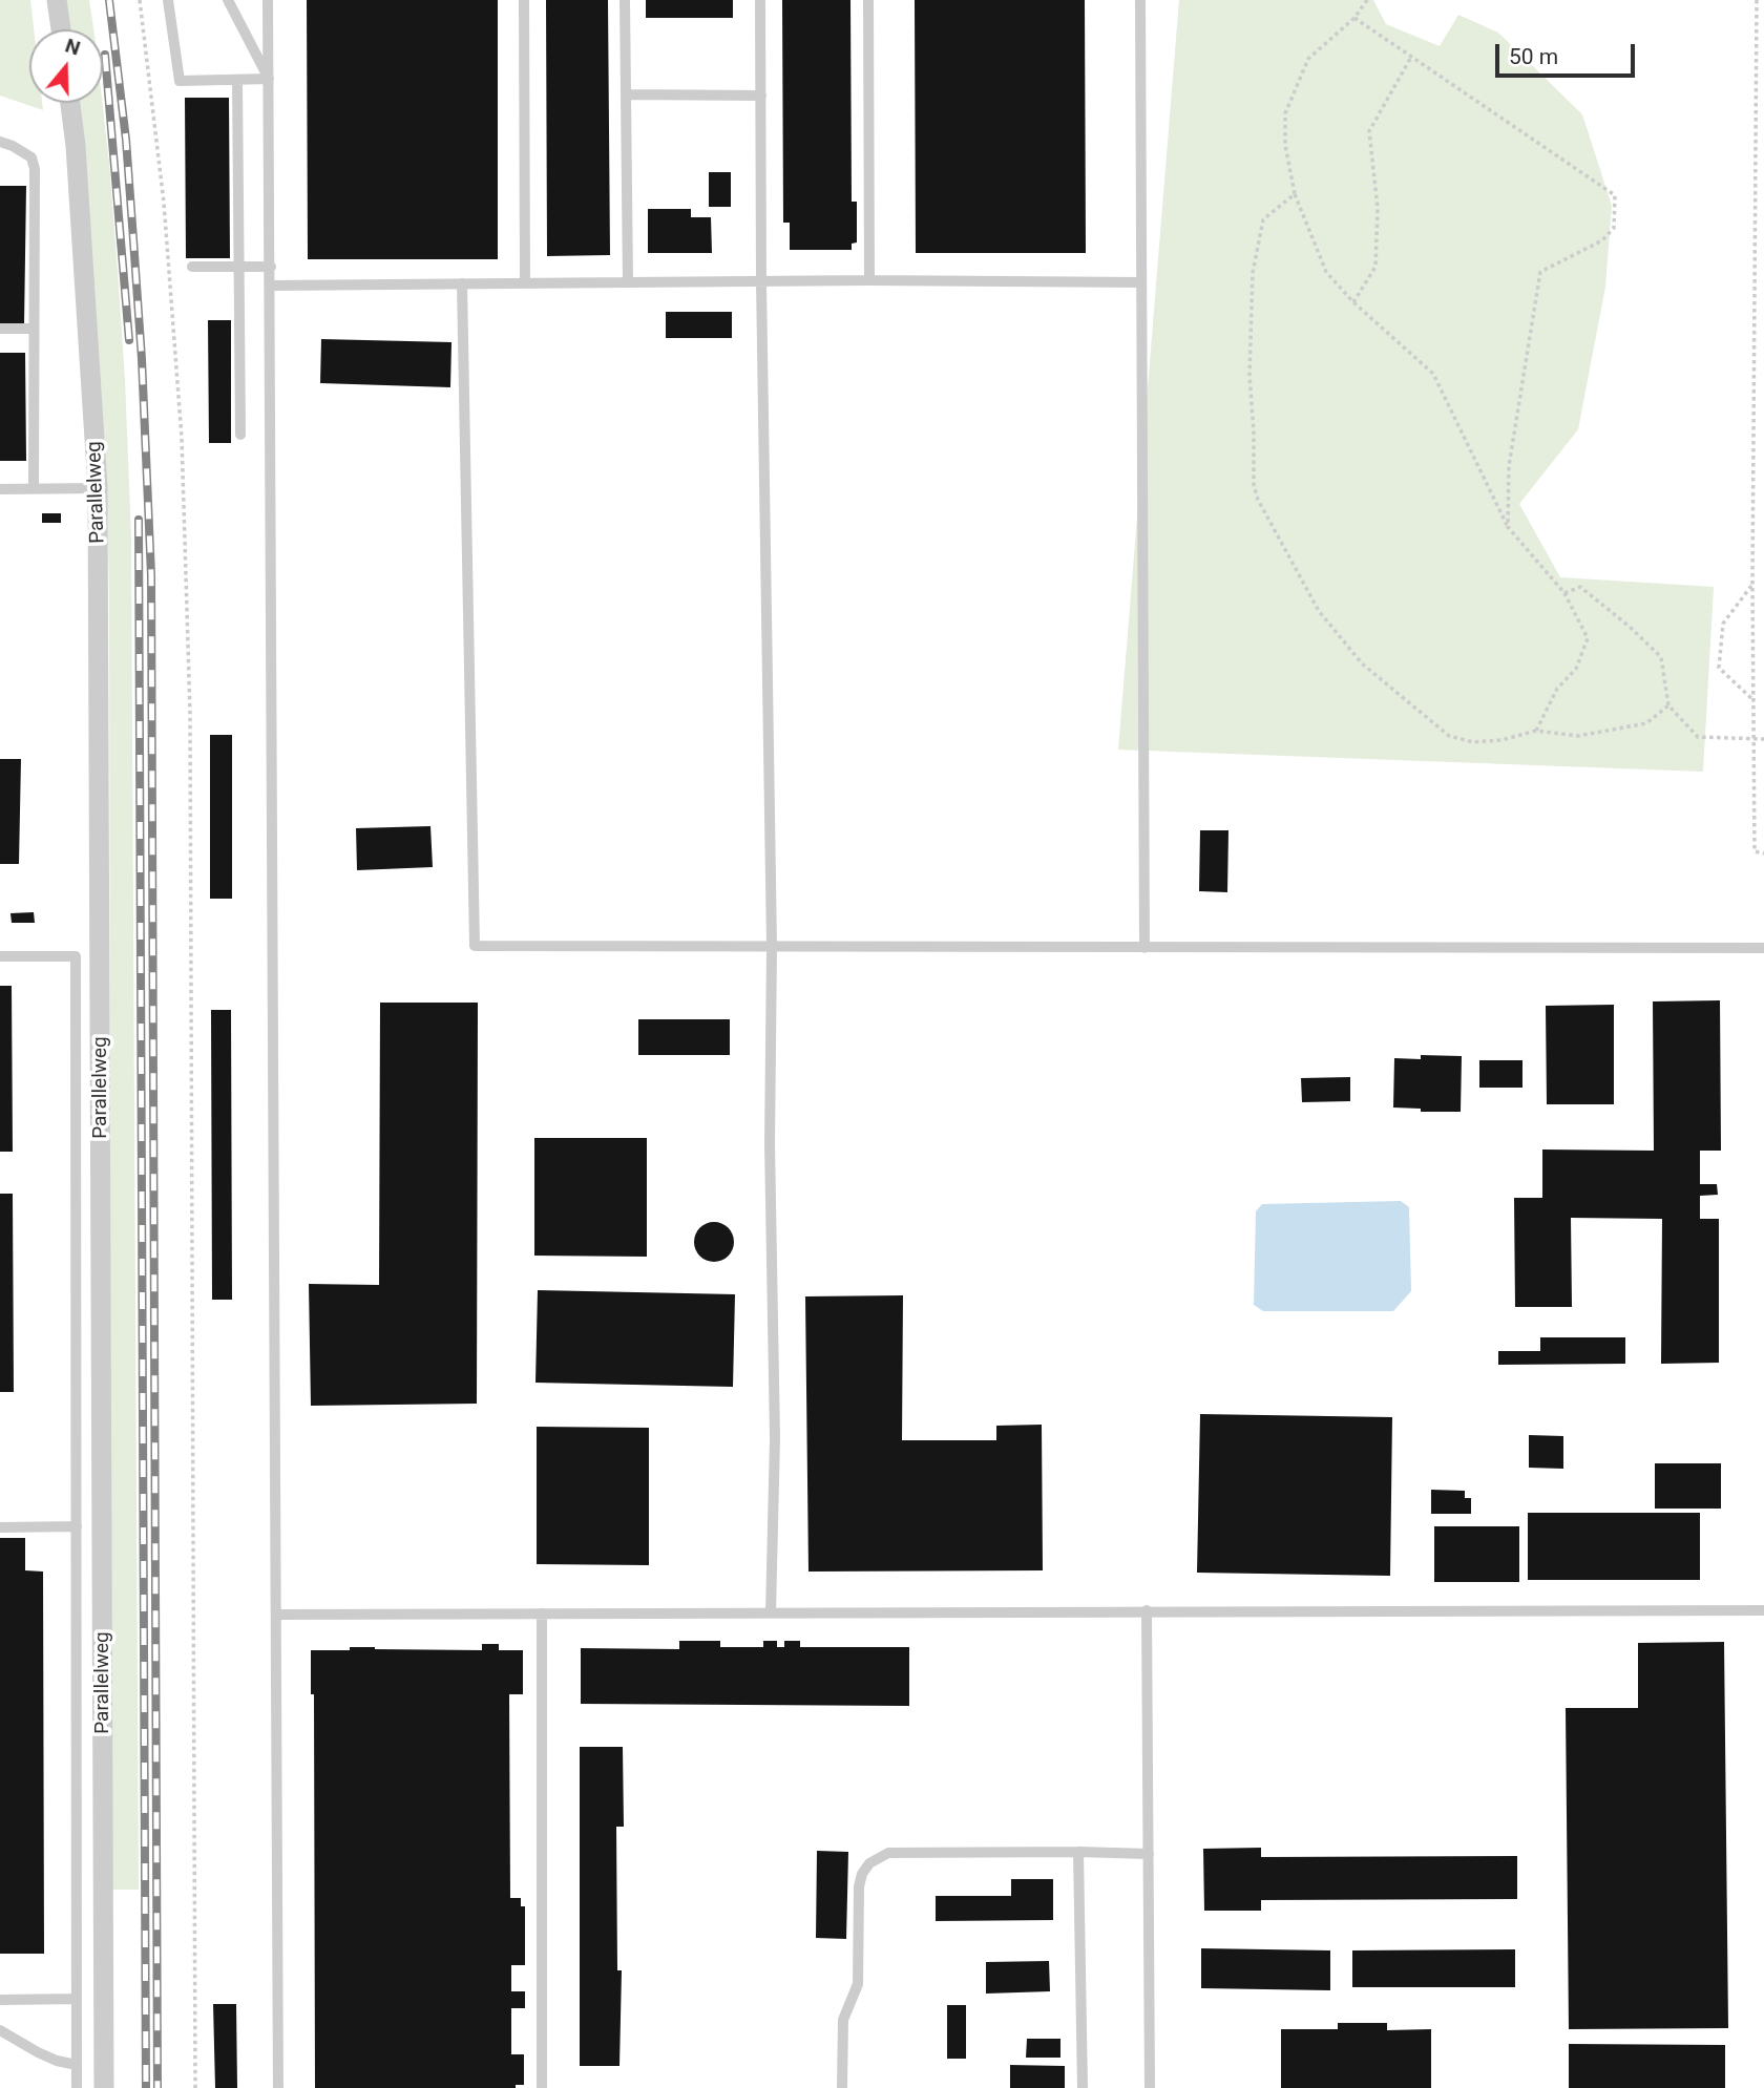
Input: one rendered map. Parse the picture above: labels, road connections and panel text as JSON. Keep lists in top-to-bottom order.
{
  "streets": {
    "street": ["Parallelweg"]
  },
  "scale_bar": "50 m",
  "north": "top"
}
